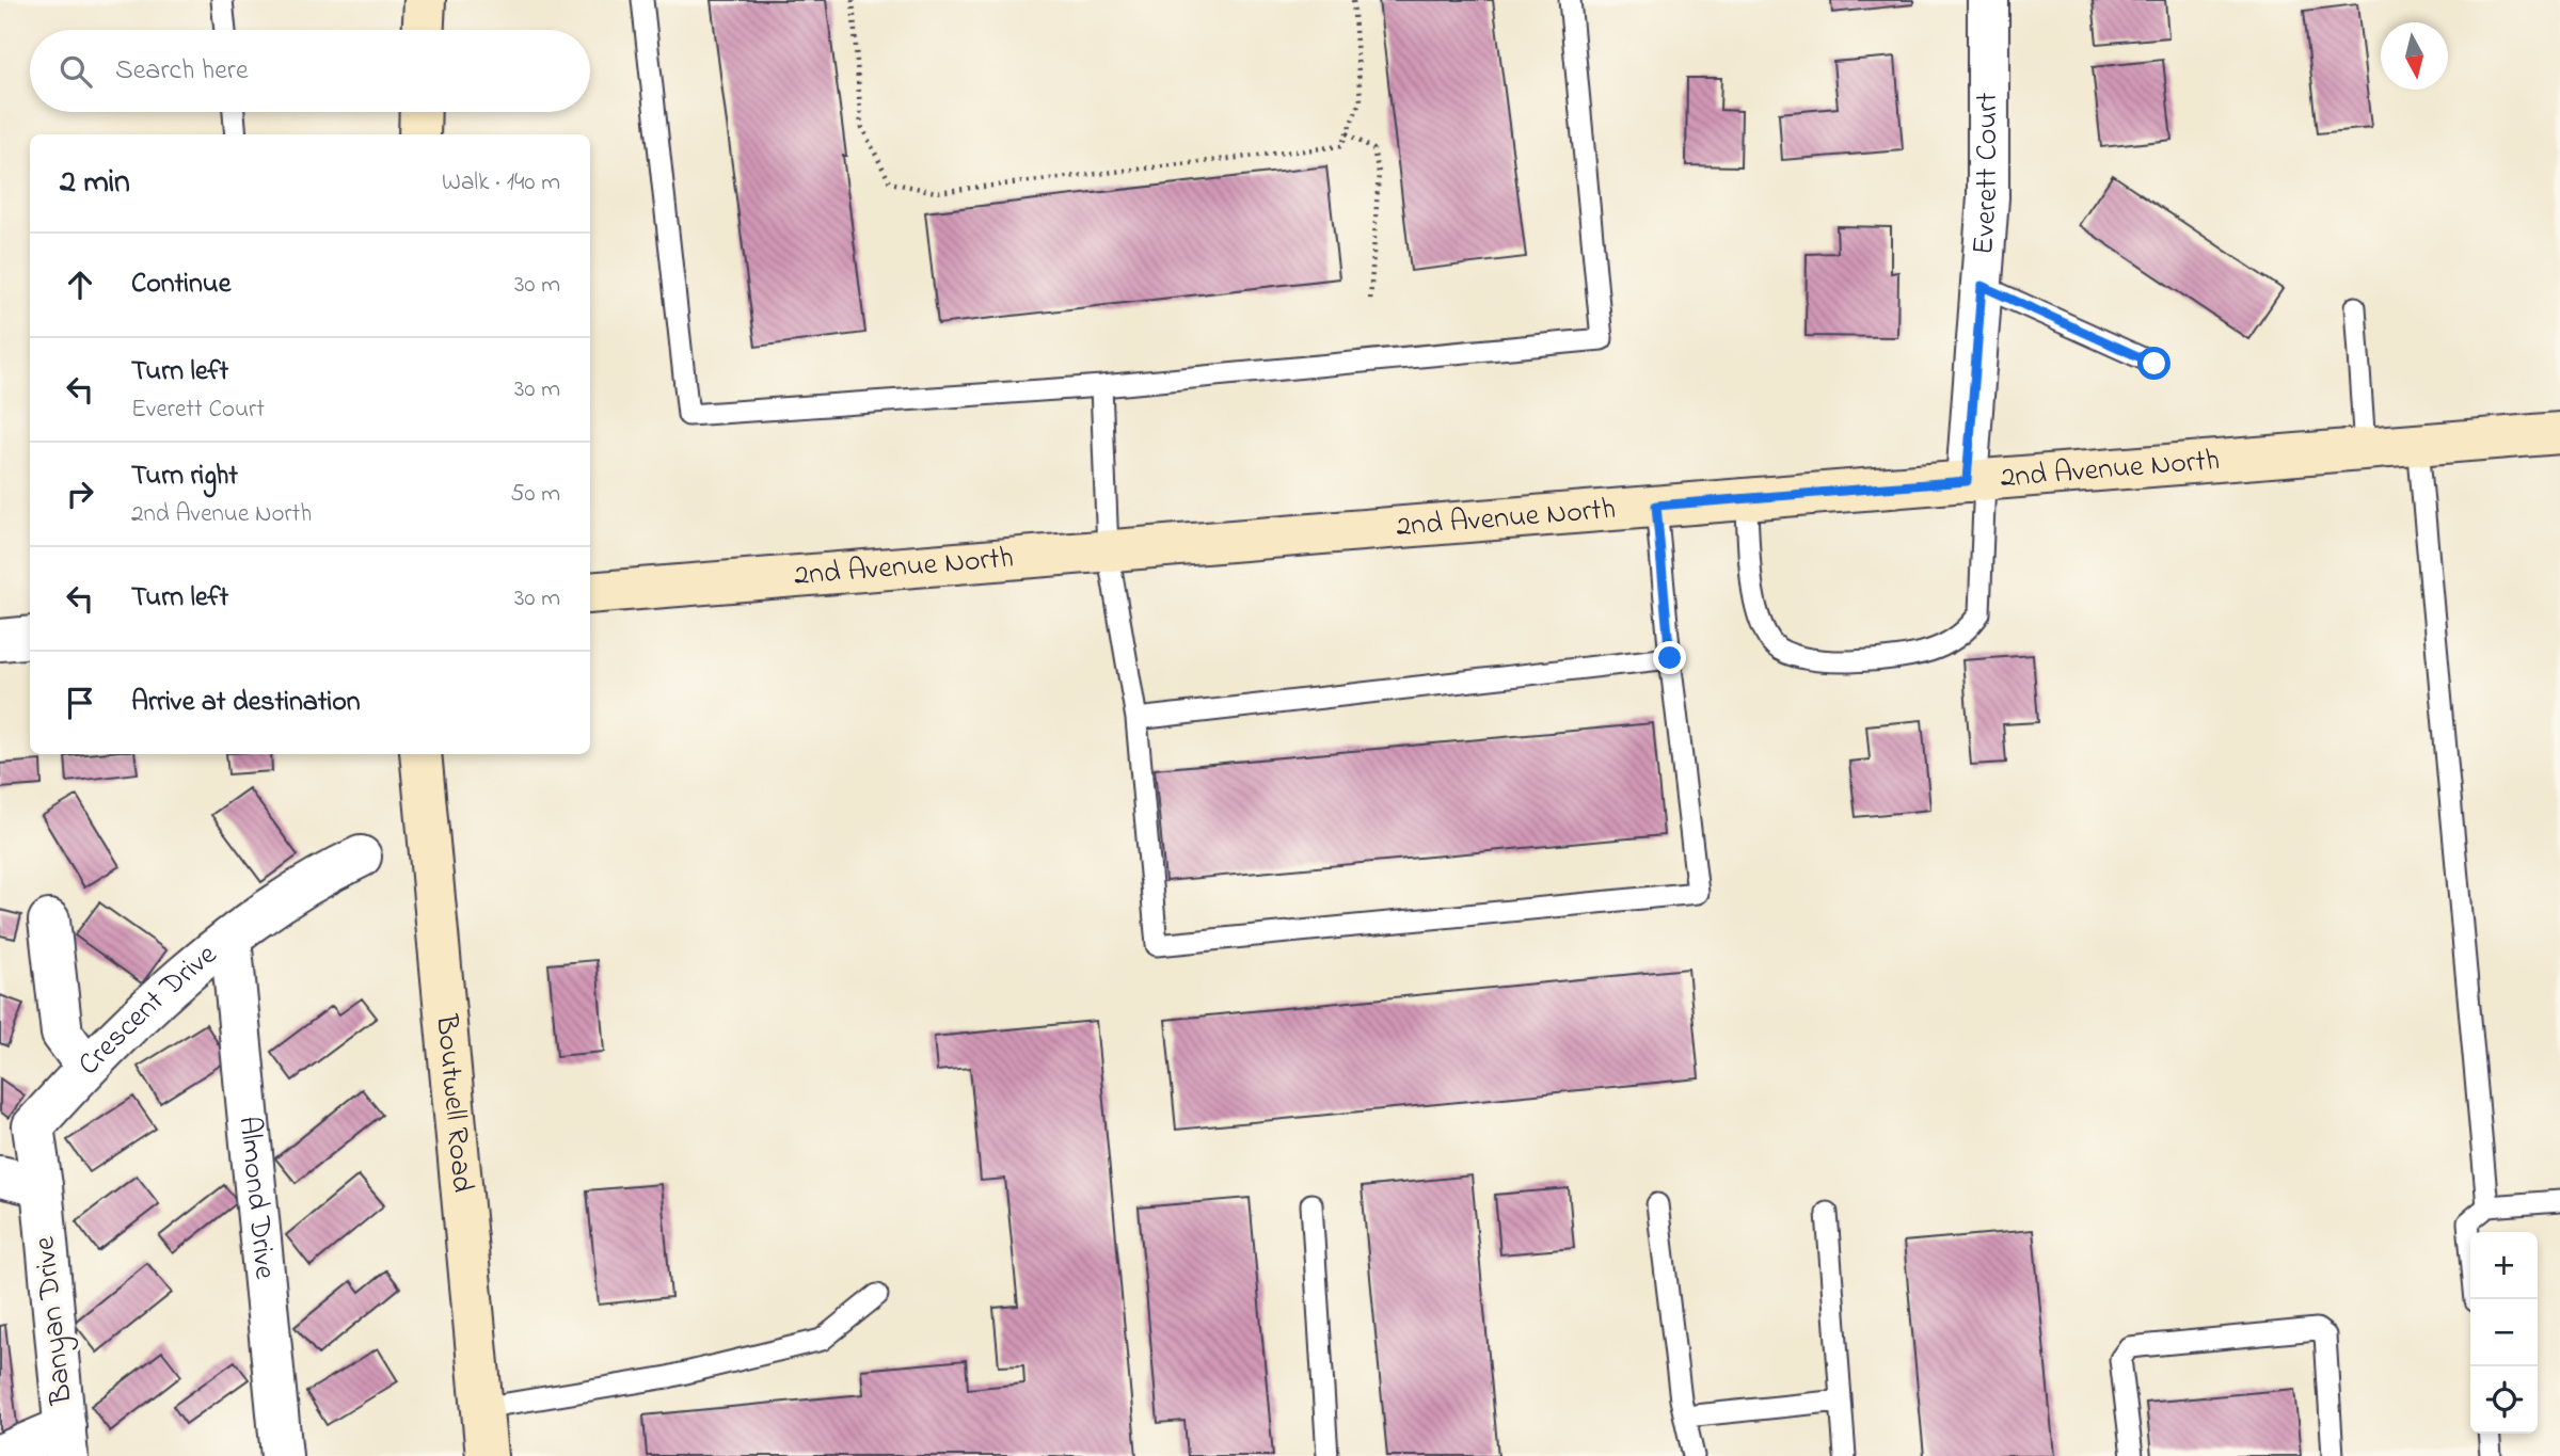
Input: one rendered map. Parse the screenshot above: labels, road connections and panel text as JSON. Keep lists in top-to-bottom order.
{
  "streets": {
    "street": [
      "Everett Court",
      "2nd Avenue North",
      "Crescent Drive",
      "Boutwell Road",
      "Almond Drive",
      "Banyan Drive"
    ]
  },
  "crossings": [
    ["Everett Court", "2nd Avenue North"],
    ["Crescent Drive", "Almond Drive"],
    ["Crescent Drive", "Banyan Drive"]
  ],
  "north": "bottom",
  "page": {
    "search": "Search here",
    "heading": ["2 min", "Walk · 140 m"],
    "list": [
      ["Continue", "30 m"],
      ["Turn left", "Everett Court", "30 m"],
      ["Turn right", "2nd Avenue North", "50 m"],
      ["Turn left", "30 m"],
      "Arrive at destination"
    ],
    "map_buttons": ["+", "−"]
  }
}
